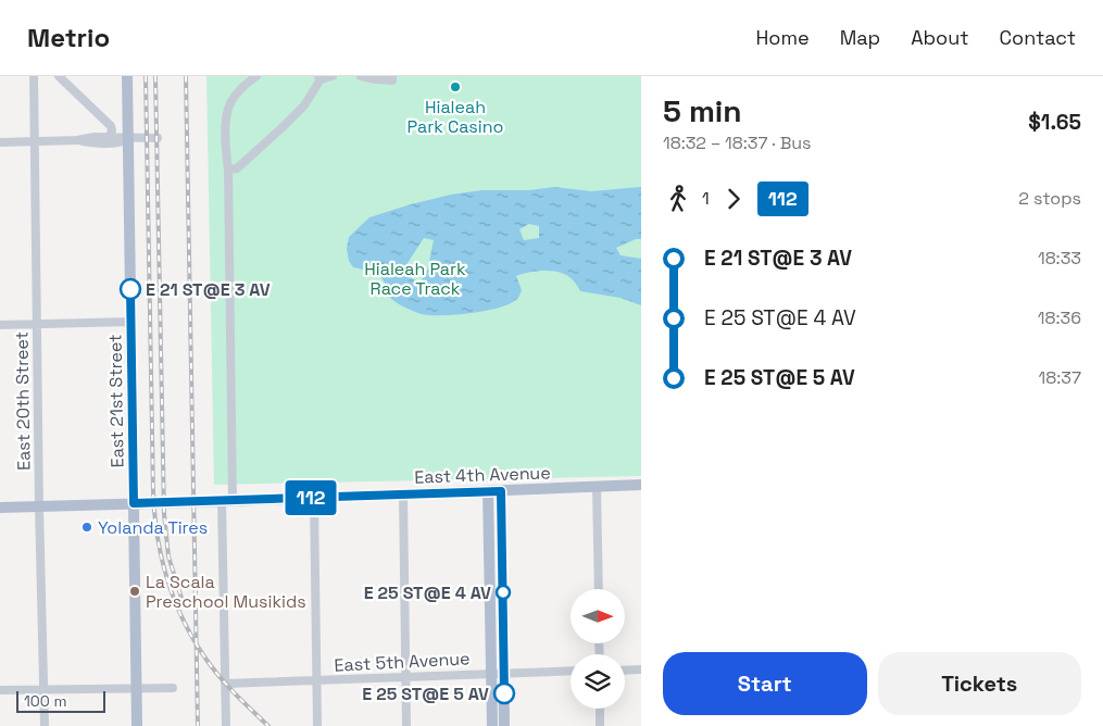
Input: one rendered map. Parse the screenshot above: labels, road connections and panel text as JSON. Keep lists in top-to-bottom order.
{
  "streets": {
    "main road": ["East 21st Street", "East 4th Avenue"],
    "street": ["East 20th Street", "East 5th Avenue"]
  },
  "crossings": [
    ["East 20th Street", "East 4th Avenue"],
    ["East 21st Street", "East 4th Avenue"]
  ],
  "parks": ["Hialeah Park Race Track"],
  "places": [
    "Hialeah Park Casino",
    "E 21 ST@E 3 AV",
    "Yolanda Tires",
    "La Scala Preschool Musikids",
    "E 25 ST@E 4 AV",
    "E 25 ST@E 5 AV"
  ],
  "lines": ["bus line 112"],
  "scale_bar": "100 m",
  "north": "right",
  "page": {
    "header": "Metrio",
    "nav": [
      "Home",
      "Map",
      "About",
      "Contact"
    ],
    "on_map": "112",
    "heading": ["5 min", "18:32 – 18:37 · Bus", "$1.65"],
    "legs": ["1", "112", "2 stops"],
    "list": [
      {
        "name": "E 21 ST@E 3 AV",
        "value": "18:33"
      },
      {
        "name": "E 25 ST@E 4 AV",
        "value": "18:36"
      },
      {
        "name": "E 25 ST@E 5 AV",
        "value": "18:37"
      }
    ],
    "buttons": ["Start", "Tickets"],
    "scale": "100 m"
  }
}
